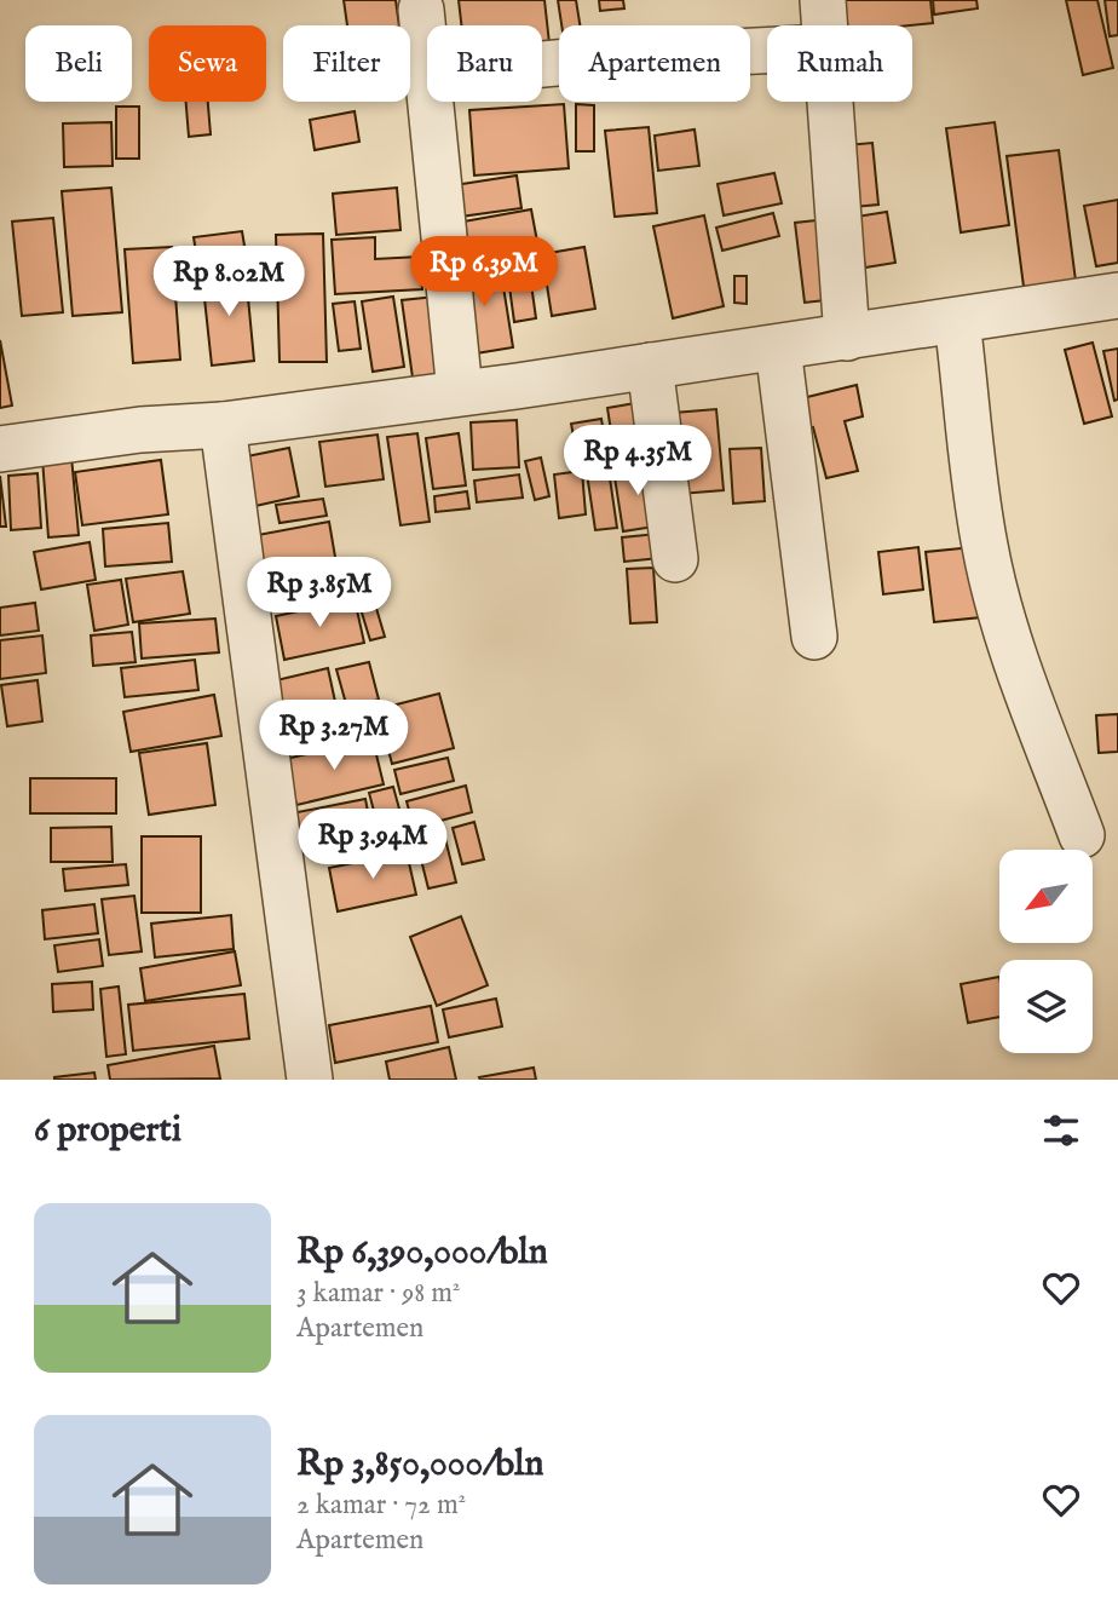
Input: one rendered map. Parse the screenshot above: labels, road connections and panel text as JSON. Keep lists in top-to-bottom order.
{
  "north": "bottom left",
  "page": {
    "chip": [
      "Beli",
      "Sewa",
      "Filter",
      "Baru",
      "Apartemen",
      "Rumah"
    ],
    "price": [
      "Rp 6.39M",
      "Rp 8.02M",
      "Rp 4.35M",
      "Rp 3.85M",
      "Rp 3.27M",
      "Rp 3.94M"
    ],
    "heading": "6 properti",
    "list": [
      {
        "name": "Rp 6,390,000/bln",
        "note": "3 kamar · 98 m² · Apartemen"
      },
      {
        "name": "Rp 3,850,000/bln",
        "note": "2 kamar · 72 m² · Apartemen"
      }
    ]
  }
}
